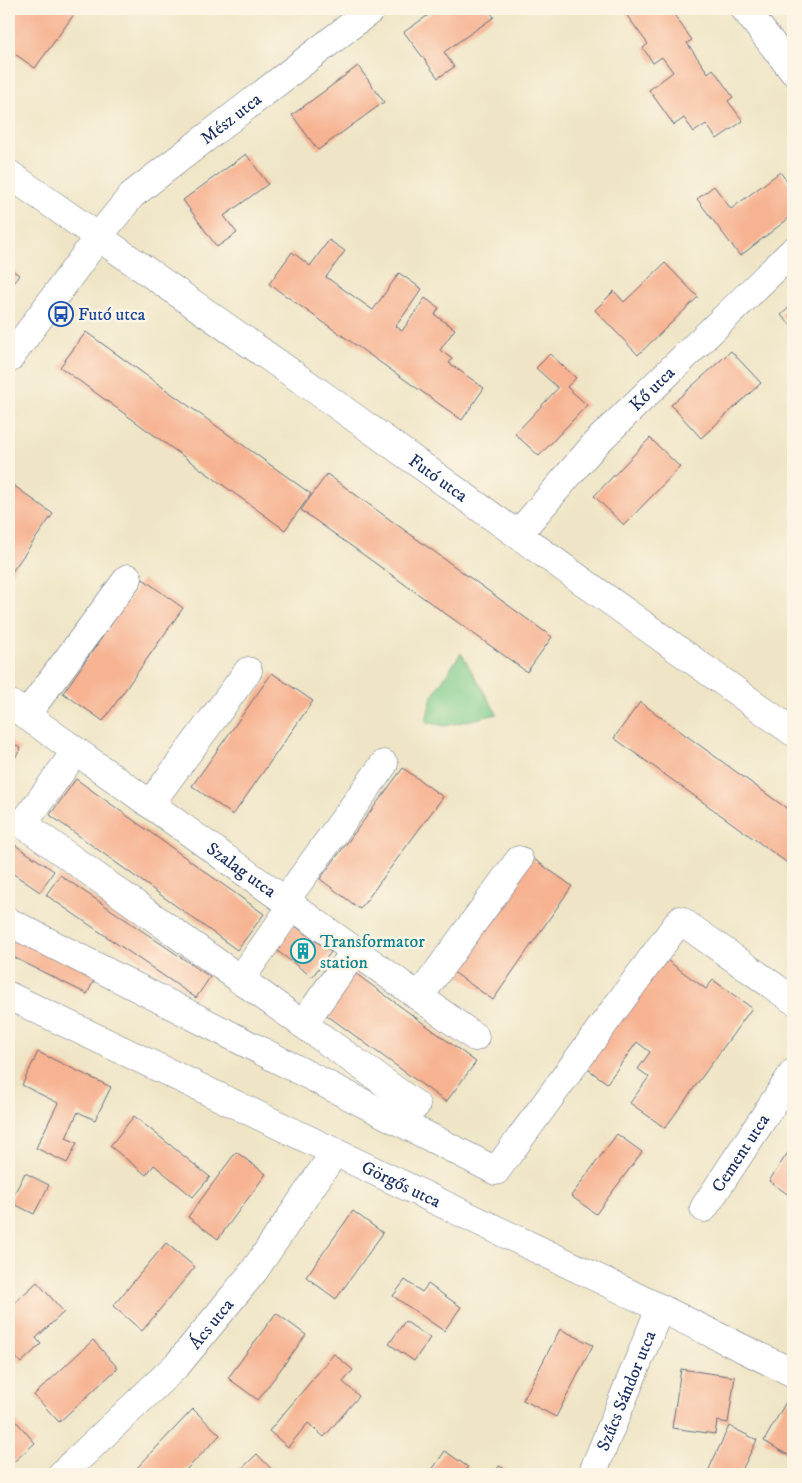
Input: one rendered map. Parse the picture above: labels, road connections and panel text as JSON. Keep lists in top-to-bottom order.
{
  "streets": {
    "street": [
      "Mész utca",
      "Kő utca",
      "Futó utca",
      "Szalag utca",
      "Cement utca",
      "Görgős utca",
      "Ács utca",
      "Szűcs Sándor utca"
    ]
  },
  "crossings": [
    ["Mész utca", "Futó utca"],
    ["Kő utca", "Futó utca"],
    ["Görgős utca", "Ács utca"],
    ["Görgős utca", "Szűcs Sándor utca"]
  ],
  "places": {
    "bus stop": ["Futó utca"],
    "building": ["Transformator station"]
  }
}
